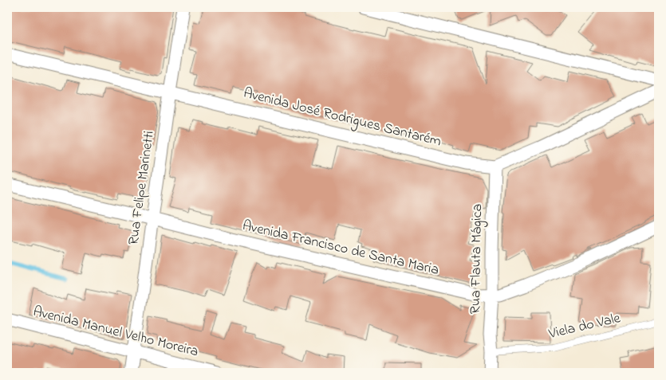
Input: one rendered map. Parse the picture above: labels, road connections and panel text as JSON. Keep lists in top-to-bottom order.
{
  "streets": {
    "street": [
      "Avenida José Rodrigues Santarém",
      "Rua Felipe Marinetti",
      "Avenida Francisco de Santa Maria",
      "Rua Flauta Mágica",
      "Avenida Manuel Velho Moreira"
    ],
    "lane": ["Viela do Vale"]
  },
  "crossings": [
    ["Avenida José Rodrigues Santarém", "Rua Felipe Marinetti"],
    ["Avenida José Rodrigues Santarém", "Rua Flauta Mágica"],
    ["Rua Felipe Marinetti", "Avenida Francisco de Santa Maria"],
    ["Rua Felipe Marinetti", "Avenida Manuel Velho Moreira"],
    ["Avenida Francisco de Santa Maria", "Rua Flauta Mágica"],
    ["Rua Flauta Mágica", "Viela do Vale"]
  ]
}
